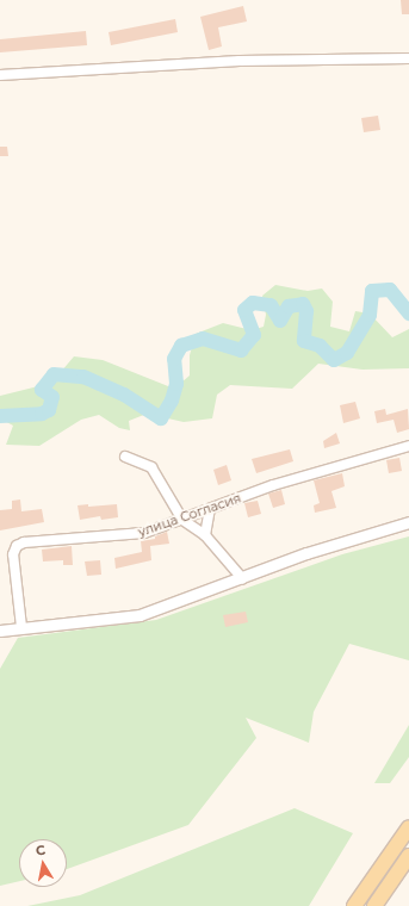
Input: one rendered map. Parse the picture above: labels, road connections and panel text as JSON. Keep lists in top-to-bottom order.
{
  "streets": {
    "street": ["улица Согласия"]
  },
  "north": "top"
}
